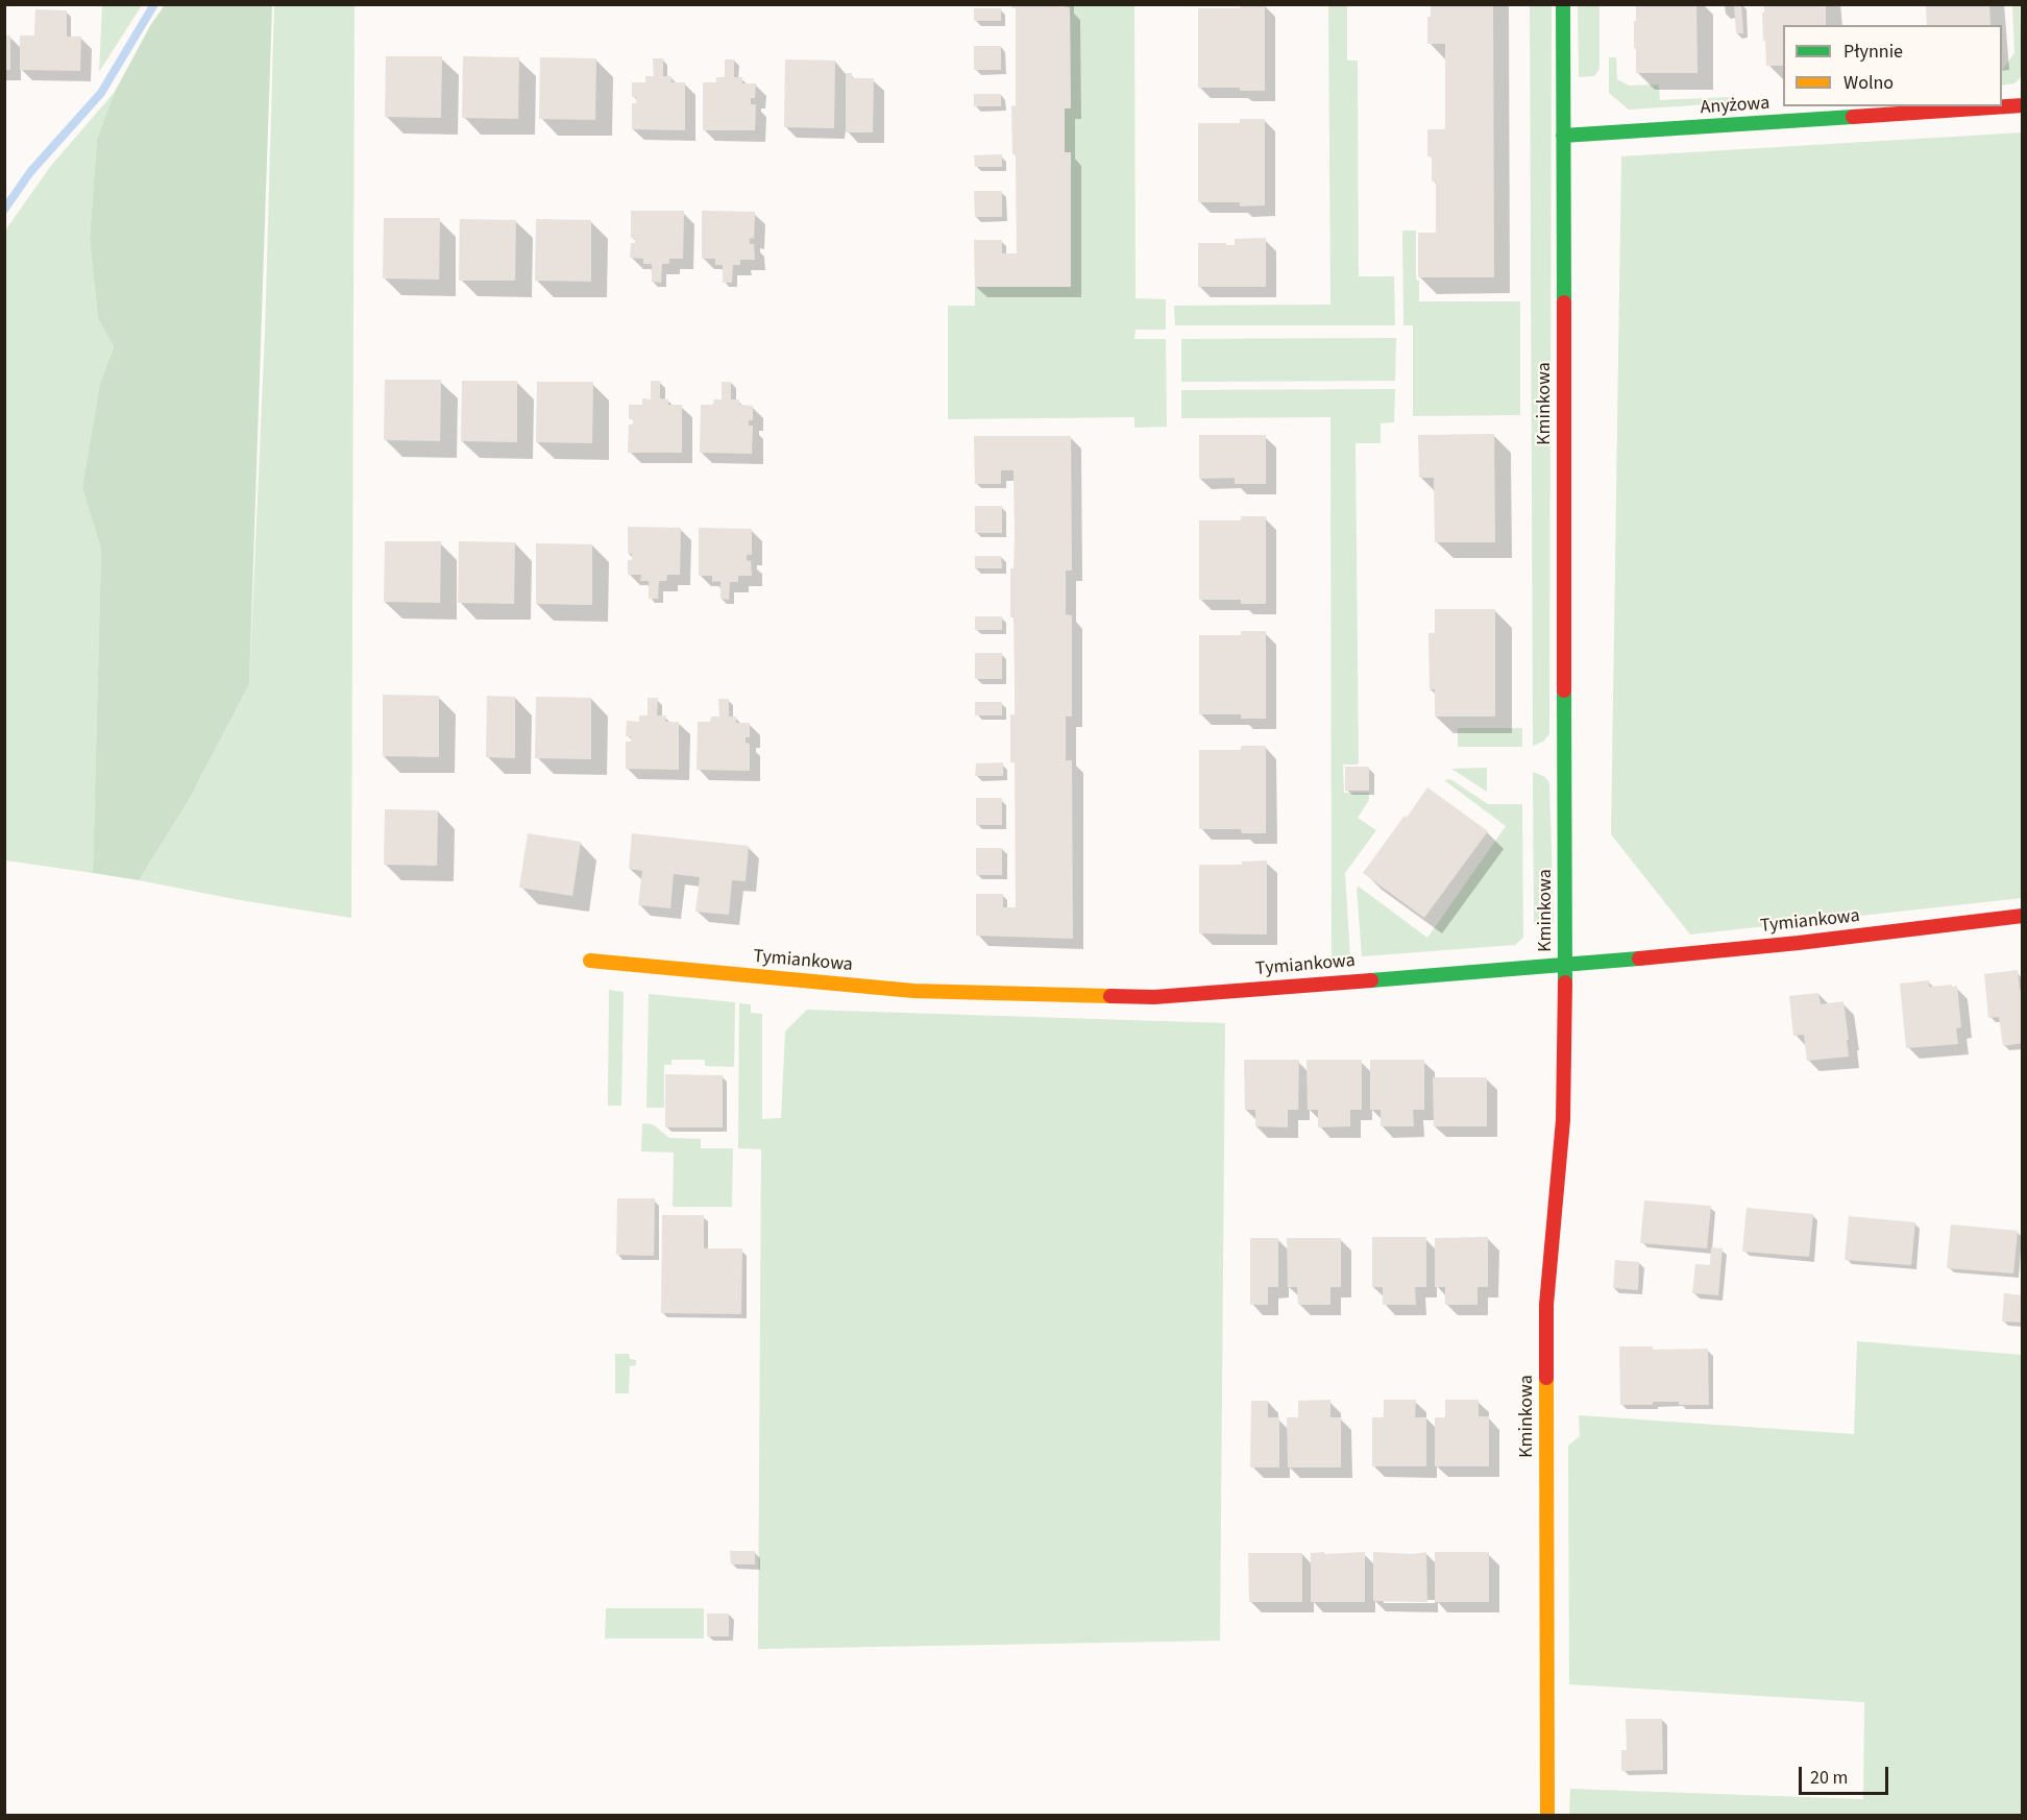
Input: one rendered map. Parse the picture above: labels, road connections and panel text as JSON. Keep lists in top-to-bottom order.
{
  "streets": {
    "street": ["Anyżowa", "Kminkowa", "Tymiankowa"]
  },
  "crossings": [
    ["Anyżowa", "Kminkowa"],
    ["Kminkowa", "Tymiankowa"]
  ],
  "legend": ["Płynnie", "Wolno"],
  "scale_bar": "20 m"
}
